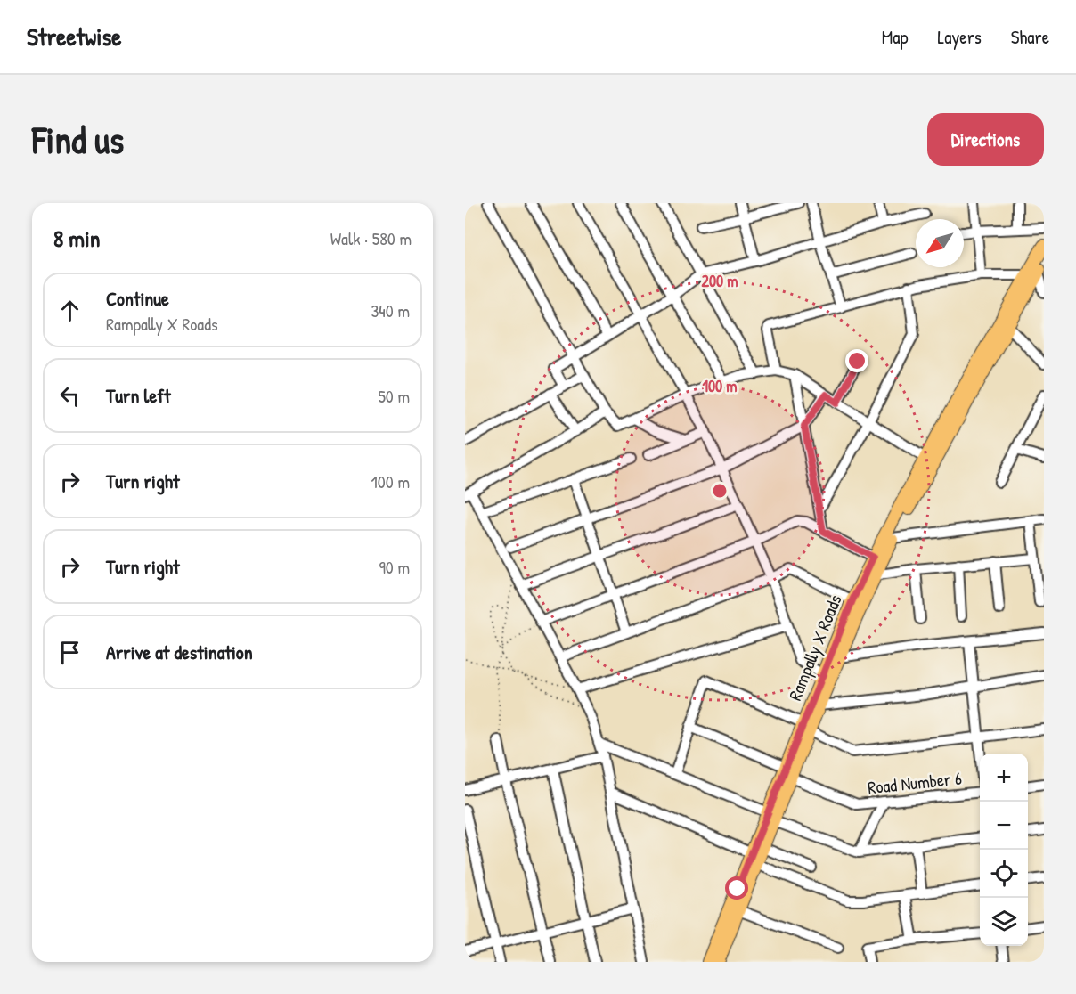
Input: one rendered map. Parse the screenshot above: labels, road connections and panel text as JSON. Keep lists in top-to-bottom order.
{
  "streets": {
    "main road": ["Rampally X Roads"],
    "street": ["Road Number 6"]
  },
  "north": "bottom left",
  "page": {
    "header": "Streetwise",
    "nav": ["Map", "Layers", "Share"],
    "buttons": "Directions",
    "title": "Find us",
    "heading": ["8 min", "Walk · 580 m"],
    "list": [
      ["Continue", "Rampally X Roads", "340 m"],
      ["Turn left", "50 m"],
      ["Turn right", "100 m"],
      ["Turn right", "90 m"],
      "Arrive at destination"
    ],
    "map_buttons": ["+", "−"]
  },
  "rings": ["200 m", "100 m"]
}
